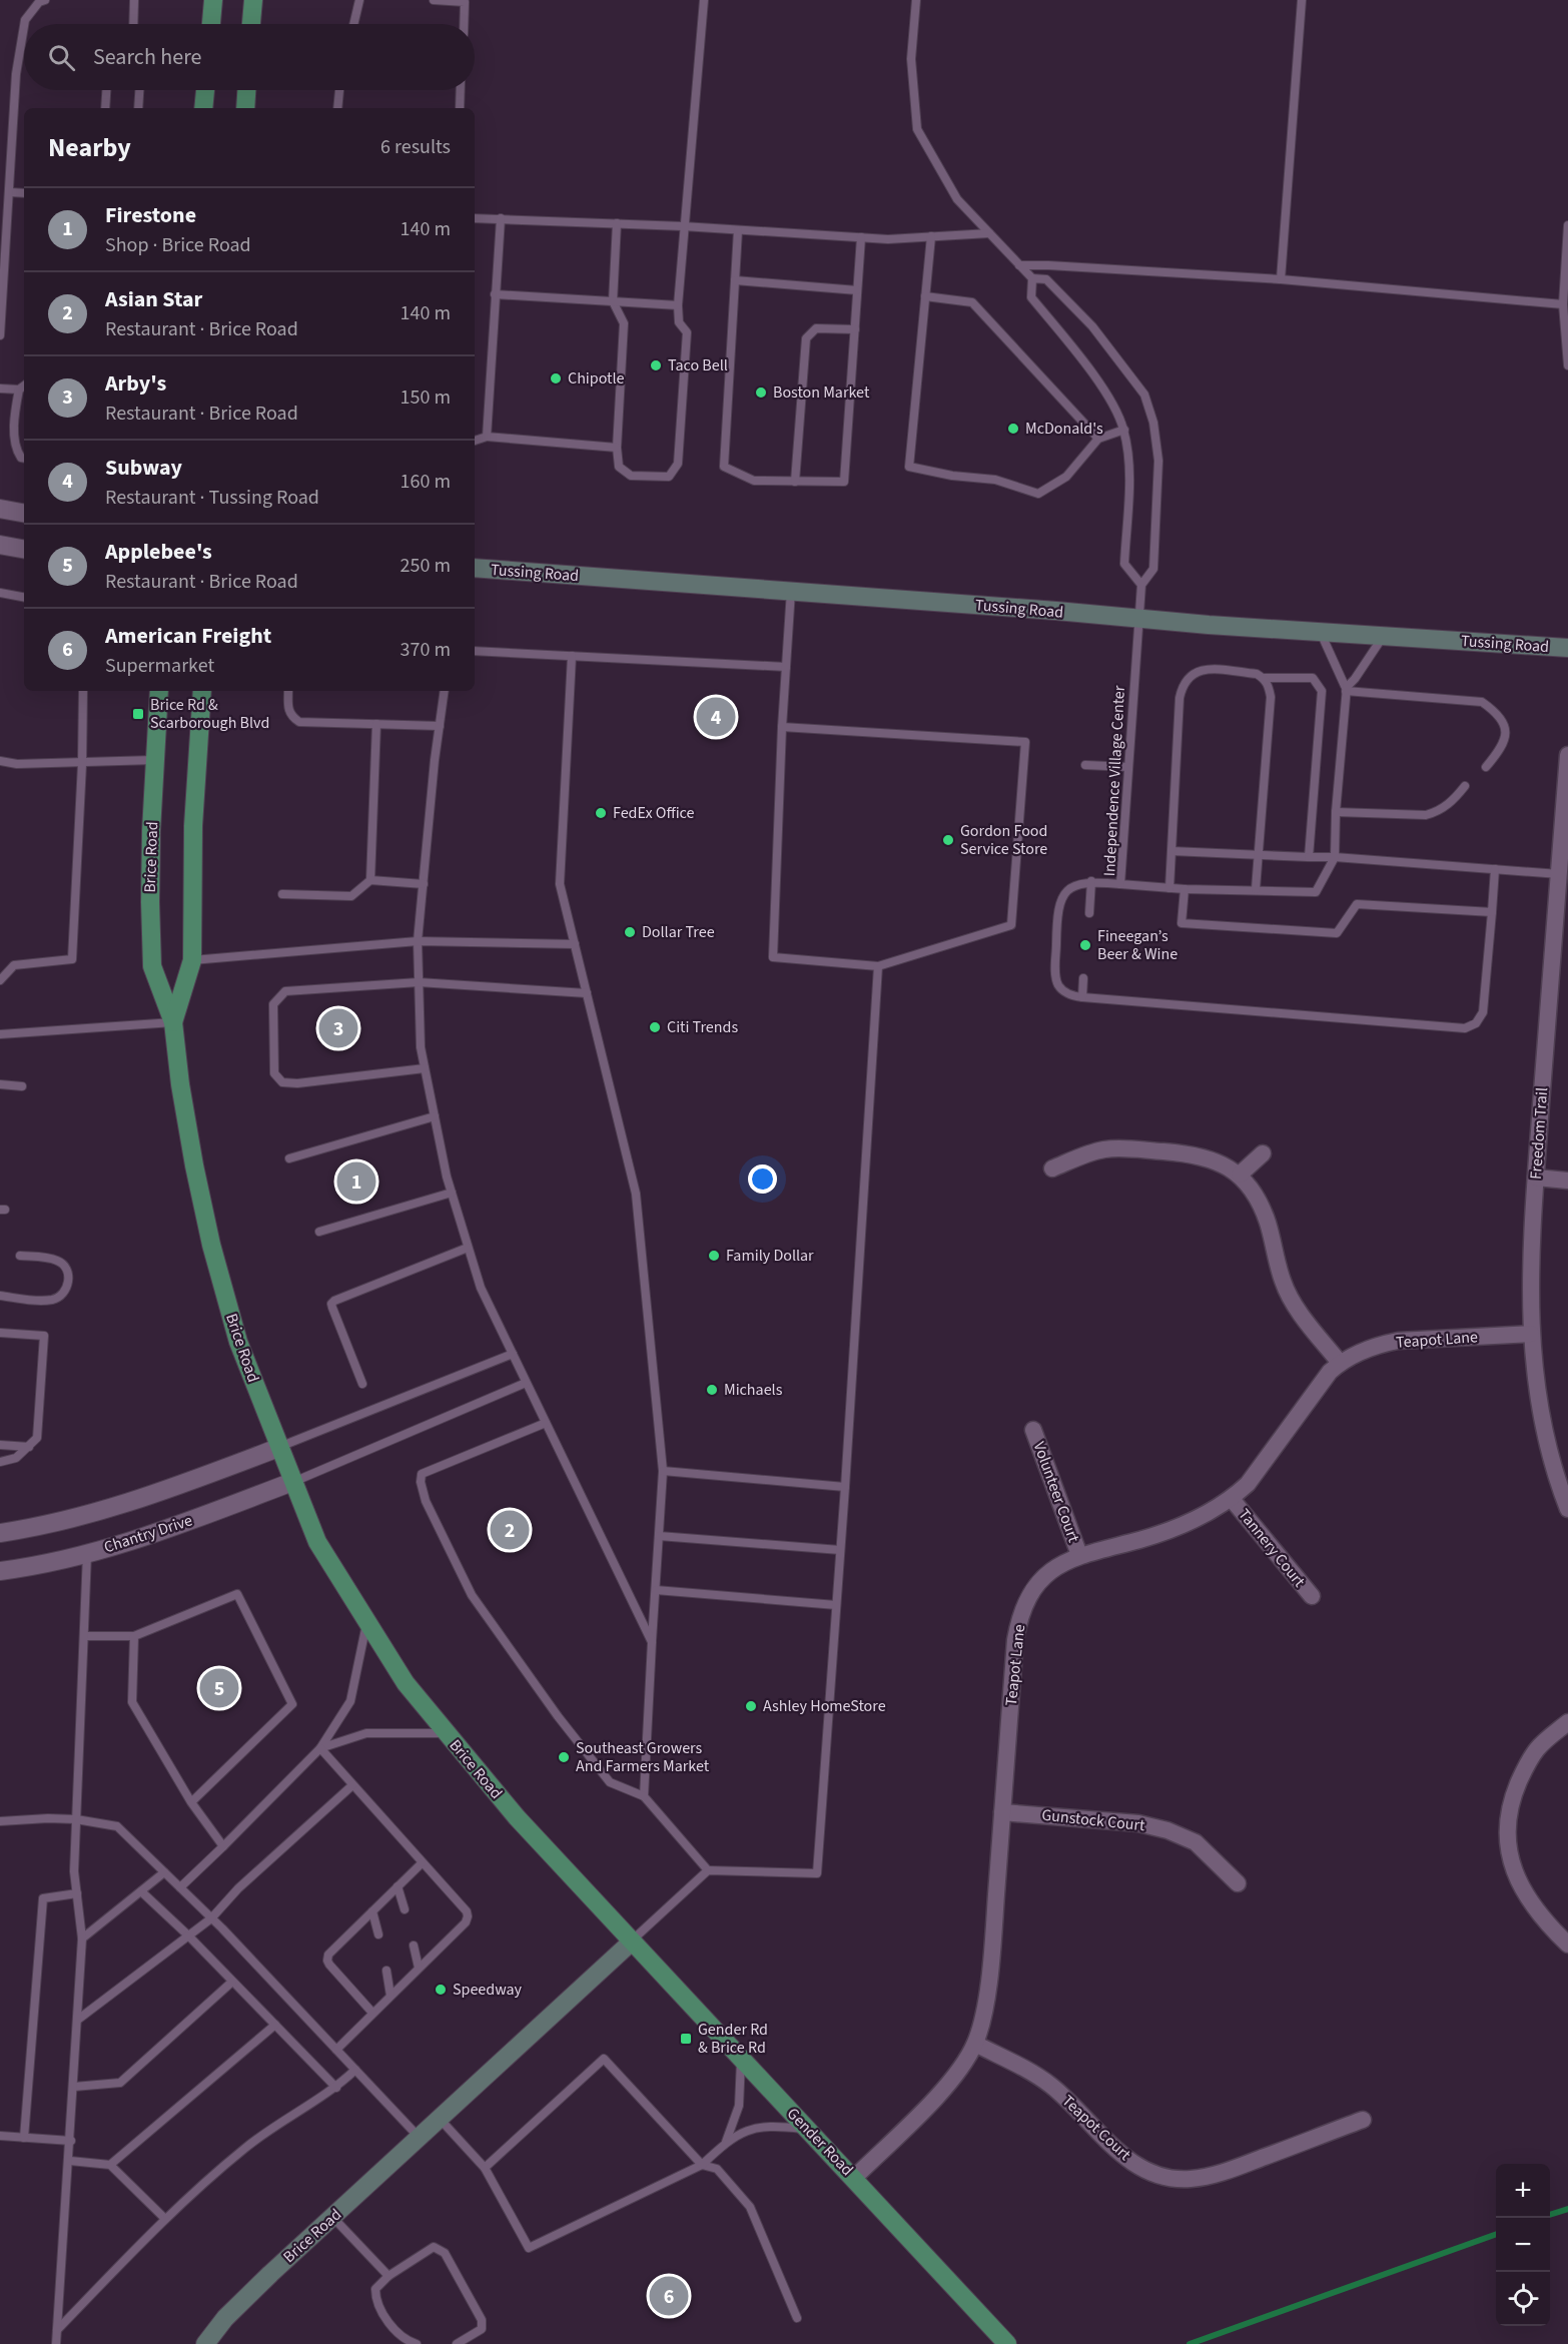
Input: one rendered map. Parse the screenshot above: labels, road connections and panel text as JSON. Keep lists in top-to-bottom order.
{
  "streets": {
    "main road": ["Tussing Road", "Brice Road", "Gender Road"],
    "street": [
      "Freedom Trail",
      "Teapot Lane",
      "Volunteer Court",
      "Chantry Drive",
      "Tannery Court",
      "Gunstock Court",
      "Teapot Court"
    ],
    "lane": ["Independence Village Center"]
  },
  "crossings": [
    ["Tussing Road", "Independence Village Center"],
    ["Brice Road", "Chantry Drive"],
    ["Brice Road", "Gender Road"],
    ["Freedom Trail", "Teapot Lane"],
    ["Teapot Lane", "Volunteer Court"],
    ["Teapot Lane", "Tannery Court"],
    ["Teapot Lane", "Gunstock Court"],
    ["Teapot Lane", "Teapot Court"],
    ["Teapot Lane", "Gender Road"]
  ],
  "places": {
    "other": [
      "Taco Bell",
      "Chipotle",
      "Boston Market",
      "McDonald's",
      "FedEx Office",
      "Gordon Food Service Store",
      "Dollar Tree",
      "Fineegan’s Beer & Wine",
      "Citi Trends",
      "Family Dollar",
      "Michaels",
      "Ashley HomeStore",
      "Southeast Growers And Farmers Market",
      "Speedway"
    ],
    "transit": ["Brice Rd & Scarborough Blvd", "Gender Rd & Brice Rd"]
  },
  "page": {
    "search": "Search here",
    "heading": ["Nearby", "6 results"],
    "list": [
      {
        "mark": "1",
        "name": "Firestone",
        "note": "Shop · Brice Road",
        "value": "140 m"
      },
      {
        "mark": "2",
        "name": "Asian Star",
        "note": "Restaurant · Brice Road",
        "value": "140 m"
      },
      {
        "mark": "3",
        "name": "Arby's",
        "note": "Restaurant · Brice Road",
        "value": "150 m"
      },
      {
        "mark": "4",
        "name": "Subway",
        "note": "Restaurant · Tussing Road",
        "value": "160 m"
      },
      {
        "mark": "5",
        "name": "Applebee's",
        "note": "Restaurant · Brice Road",
        "value": "250 m"
      },
      {
        "mark": "6",
        "name": "American Freight",
        "note": "Supermarket",
        "value": "370 m"
      }
    ],
    "pins": [
      "4",
      "3",
      "1",
      "2",
      "5",
      "6"
    ],
    "map_buttons": ["+", "−"]
  }
}
